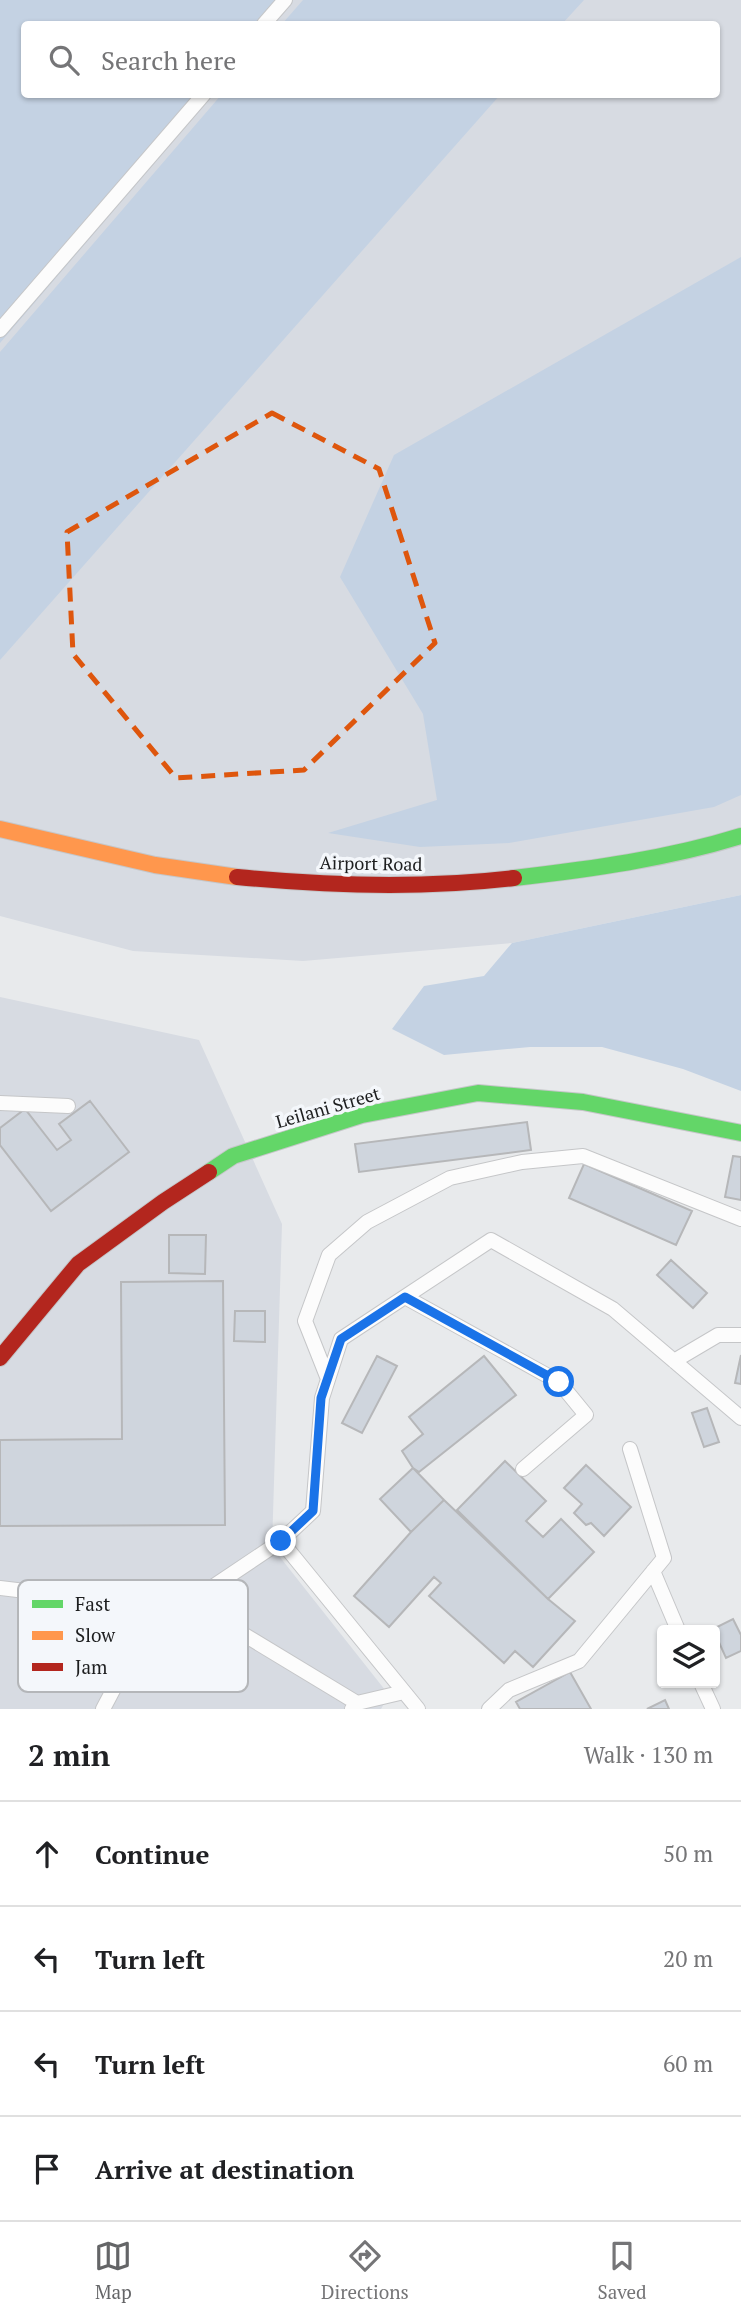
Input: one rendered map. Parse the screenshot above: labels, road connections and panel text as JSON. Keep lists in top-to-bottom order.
{
  "streets": {
    "street": ["Airport Road", "Leilani Street"]
  },
  "legend": ["Fast", "Slow", "Jam"],
  "page": {
    "search": "Search here",
    "heading": ["2 min", "Walk · 130 m"],
    "list": [
      ["Continue", "50 m"],
      ["Turn left", "20 m"],
      ["Turn left", "60 m"],
      "Arrive at destination"
    ],
    "nav": ["Map", "Directions", "Saved"]
  }
}
